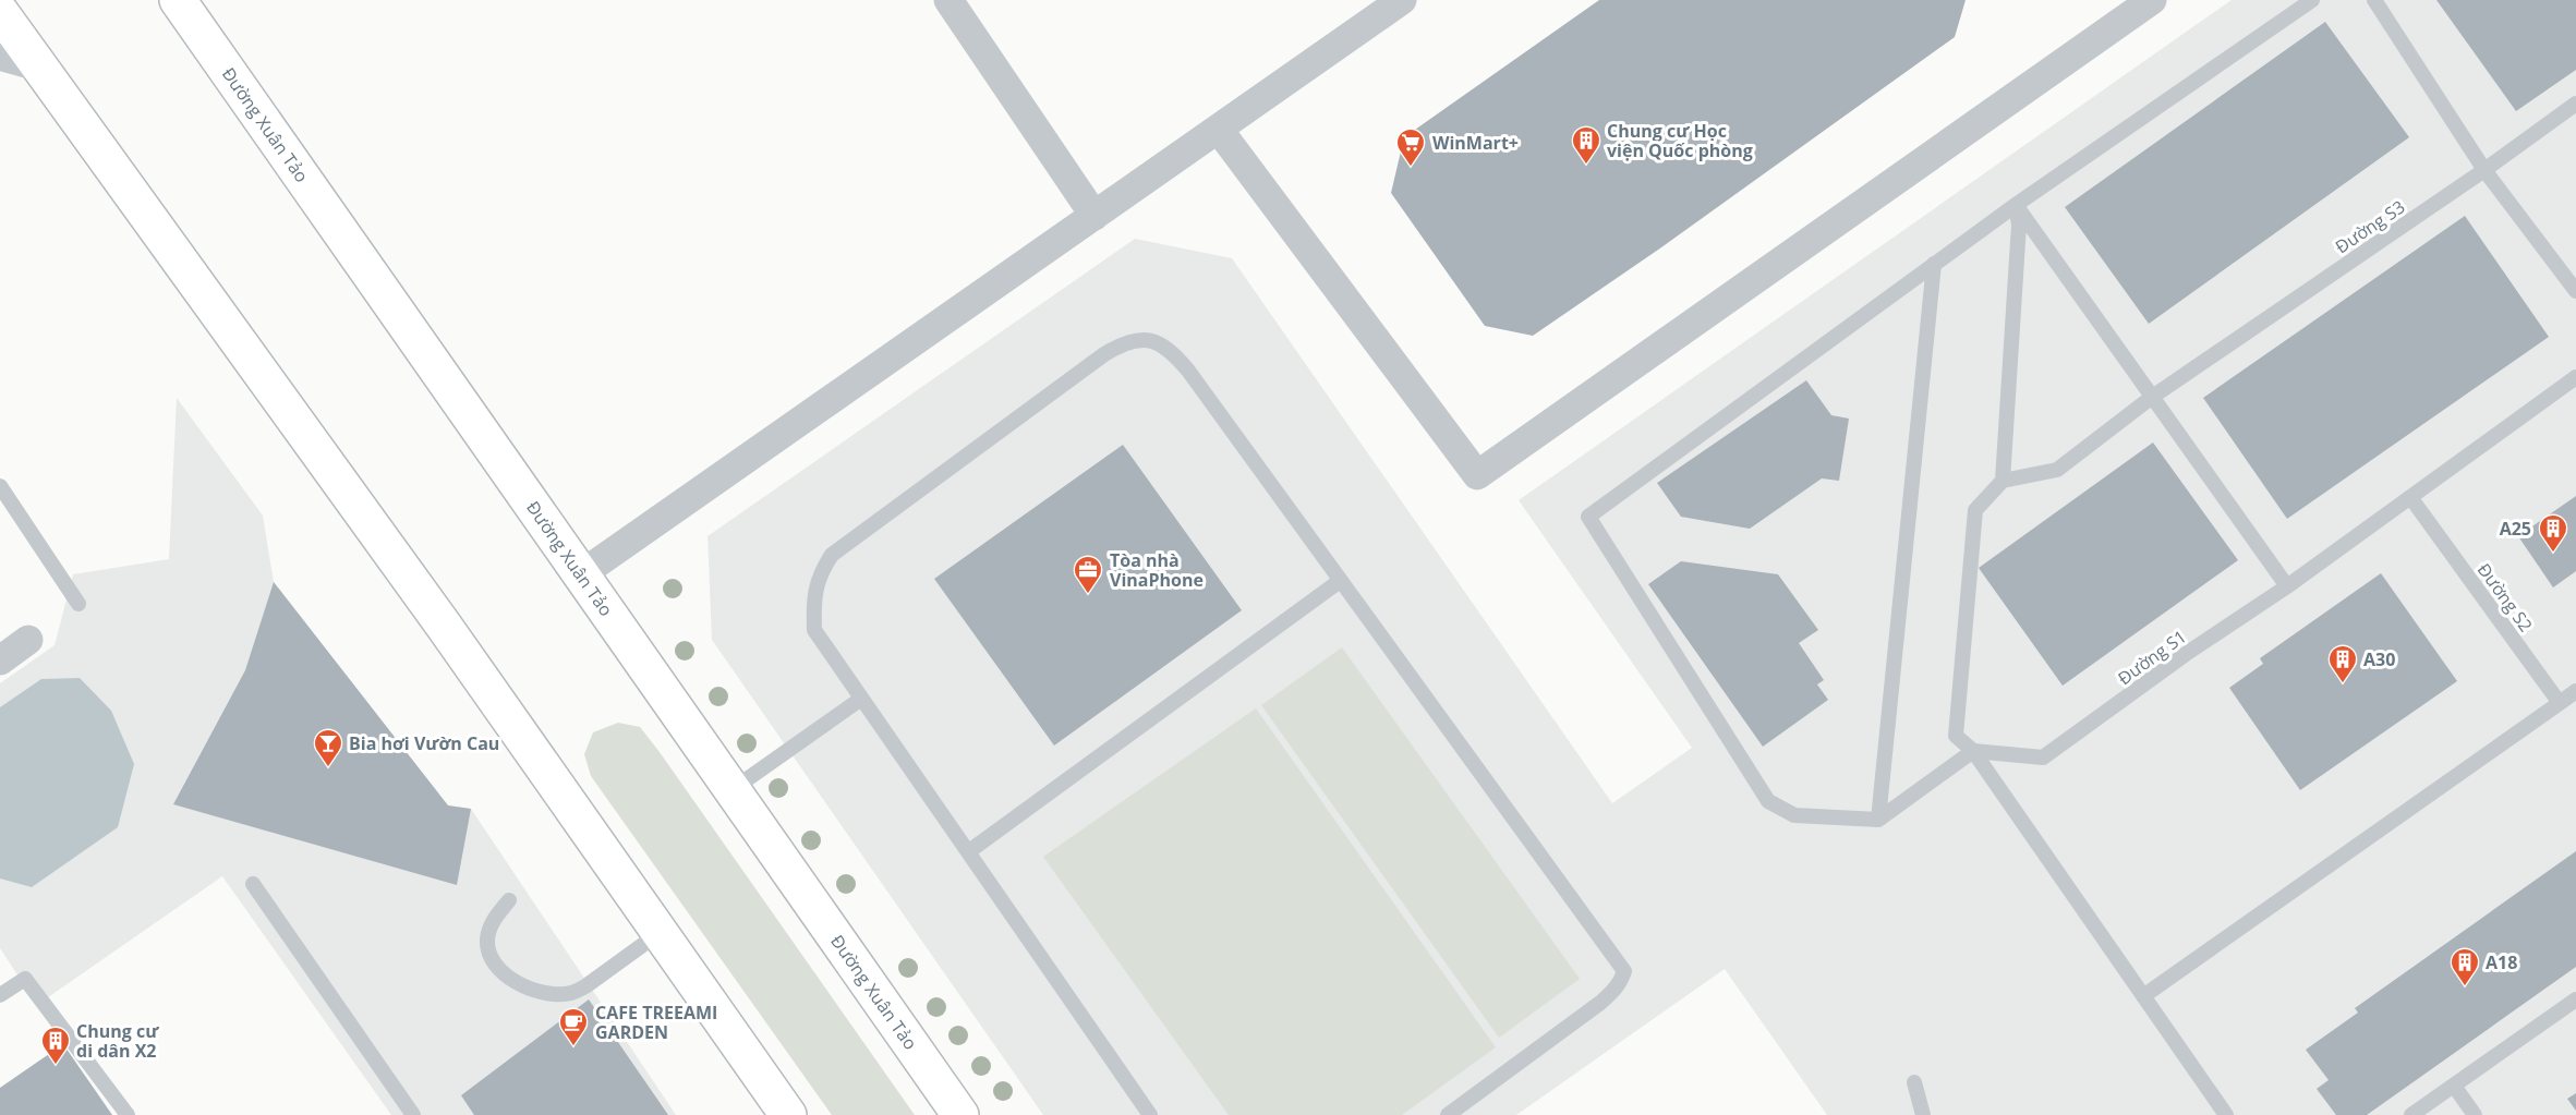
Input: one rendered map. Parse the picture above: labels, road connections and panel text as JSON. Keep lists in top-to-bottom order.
{
  "streets": {
    "main road": ["Đường Xuân Tảo"],
    "lane": ["Đường S3", "Đường S2", "Đường S1"]
  },
  "crossings": [
    ["Đường S2", "Đường S1"]
  ],
  "places": {
    "building": [
      "Chung cư Học viện Quốc phòng",
      "A25",
      "A30",
      "A18",
      "Chung cư di dân X2"
    ],
    "supermarket": ["WinMart+"],
    "office": ["Tòa nhà VinaPhone"],
    "bar": ["Bia hơi Vườn Cau"],
    "cafe": ["CAFE TREEAMI GARDEN"]
  }
}
